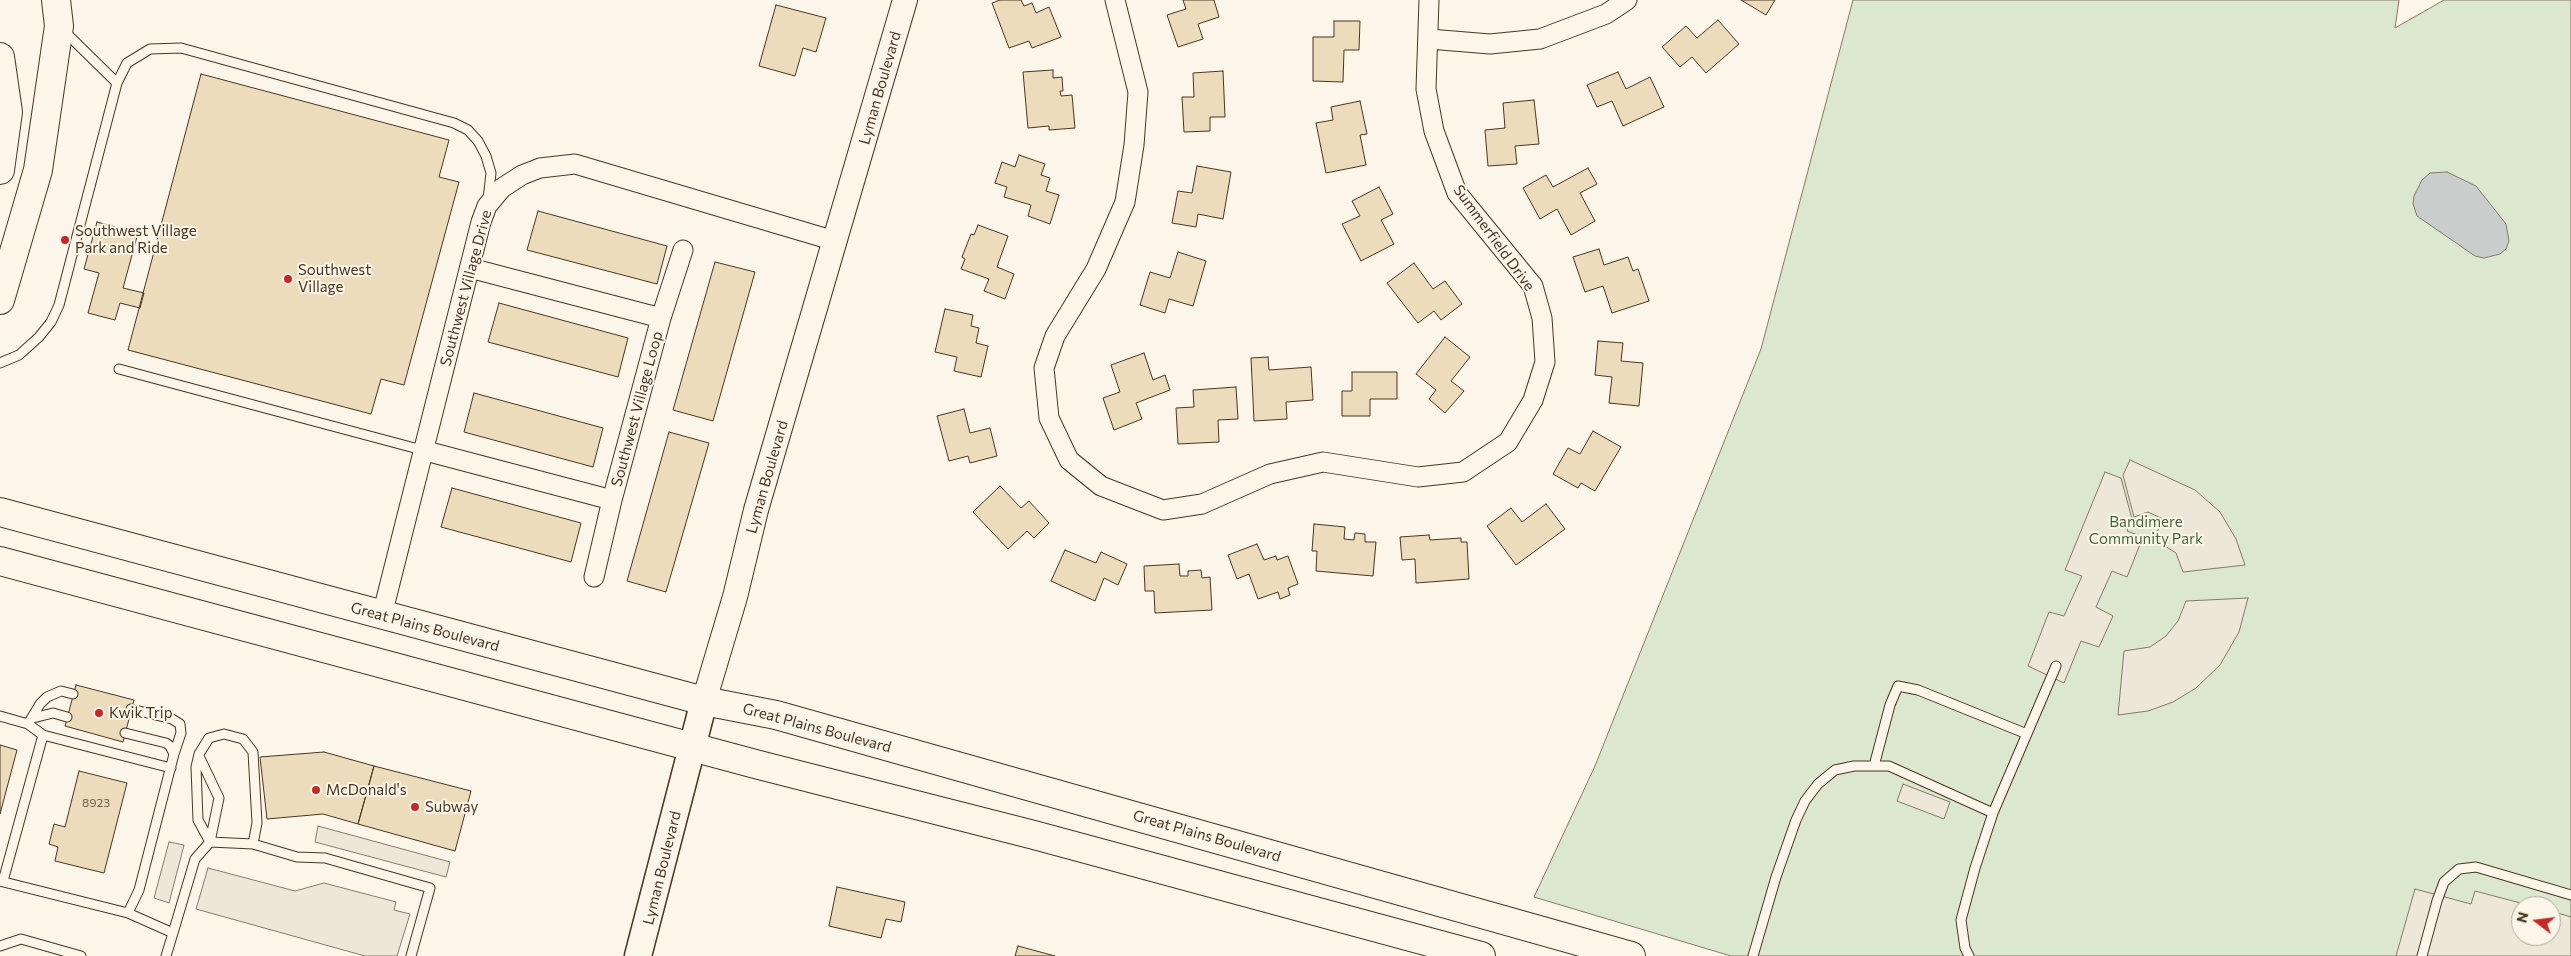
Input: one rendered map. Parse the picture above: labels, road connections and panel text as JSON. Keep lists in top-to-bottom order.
{
  "streets": {
    "main road": ["Lyman Boulevard", "Great Plains Boulevard"],
    "street": ["Summerfield Drive", "Southwest Village Drive", "Southwest Village Loop"]
  },
  "crossings": [
    ["Lyman Boulevard", "Southwest Village Drive"],
    ["Lyman Boulevard", "Great Plains Boulevard"],
    ["Southwest Village Drive", "Southwest Village Loop"],
    ["Southwest Village Drive", "Great Plains Boulevard"]
  ],
  "parks": ["Bandimere Community Park"],
  "places": [
    "Southwest Village Park and Ride",
    "Southwest Village",
    "Kwik Trip",
    "McDonald's",
    "Subway"
  ],
  "house_numbers": ["8923"],
  "north": "left"
}
